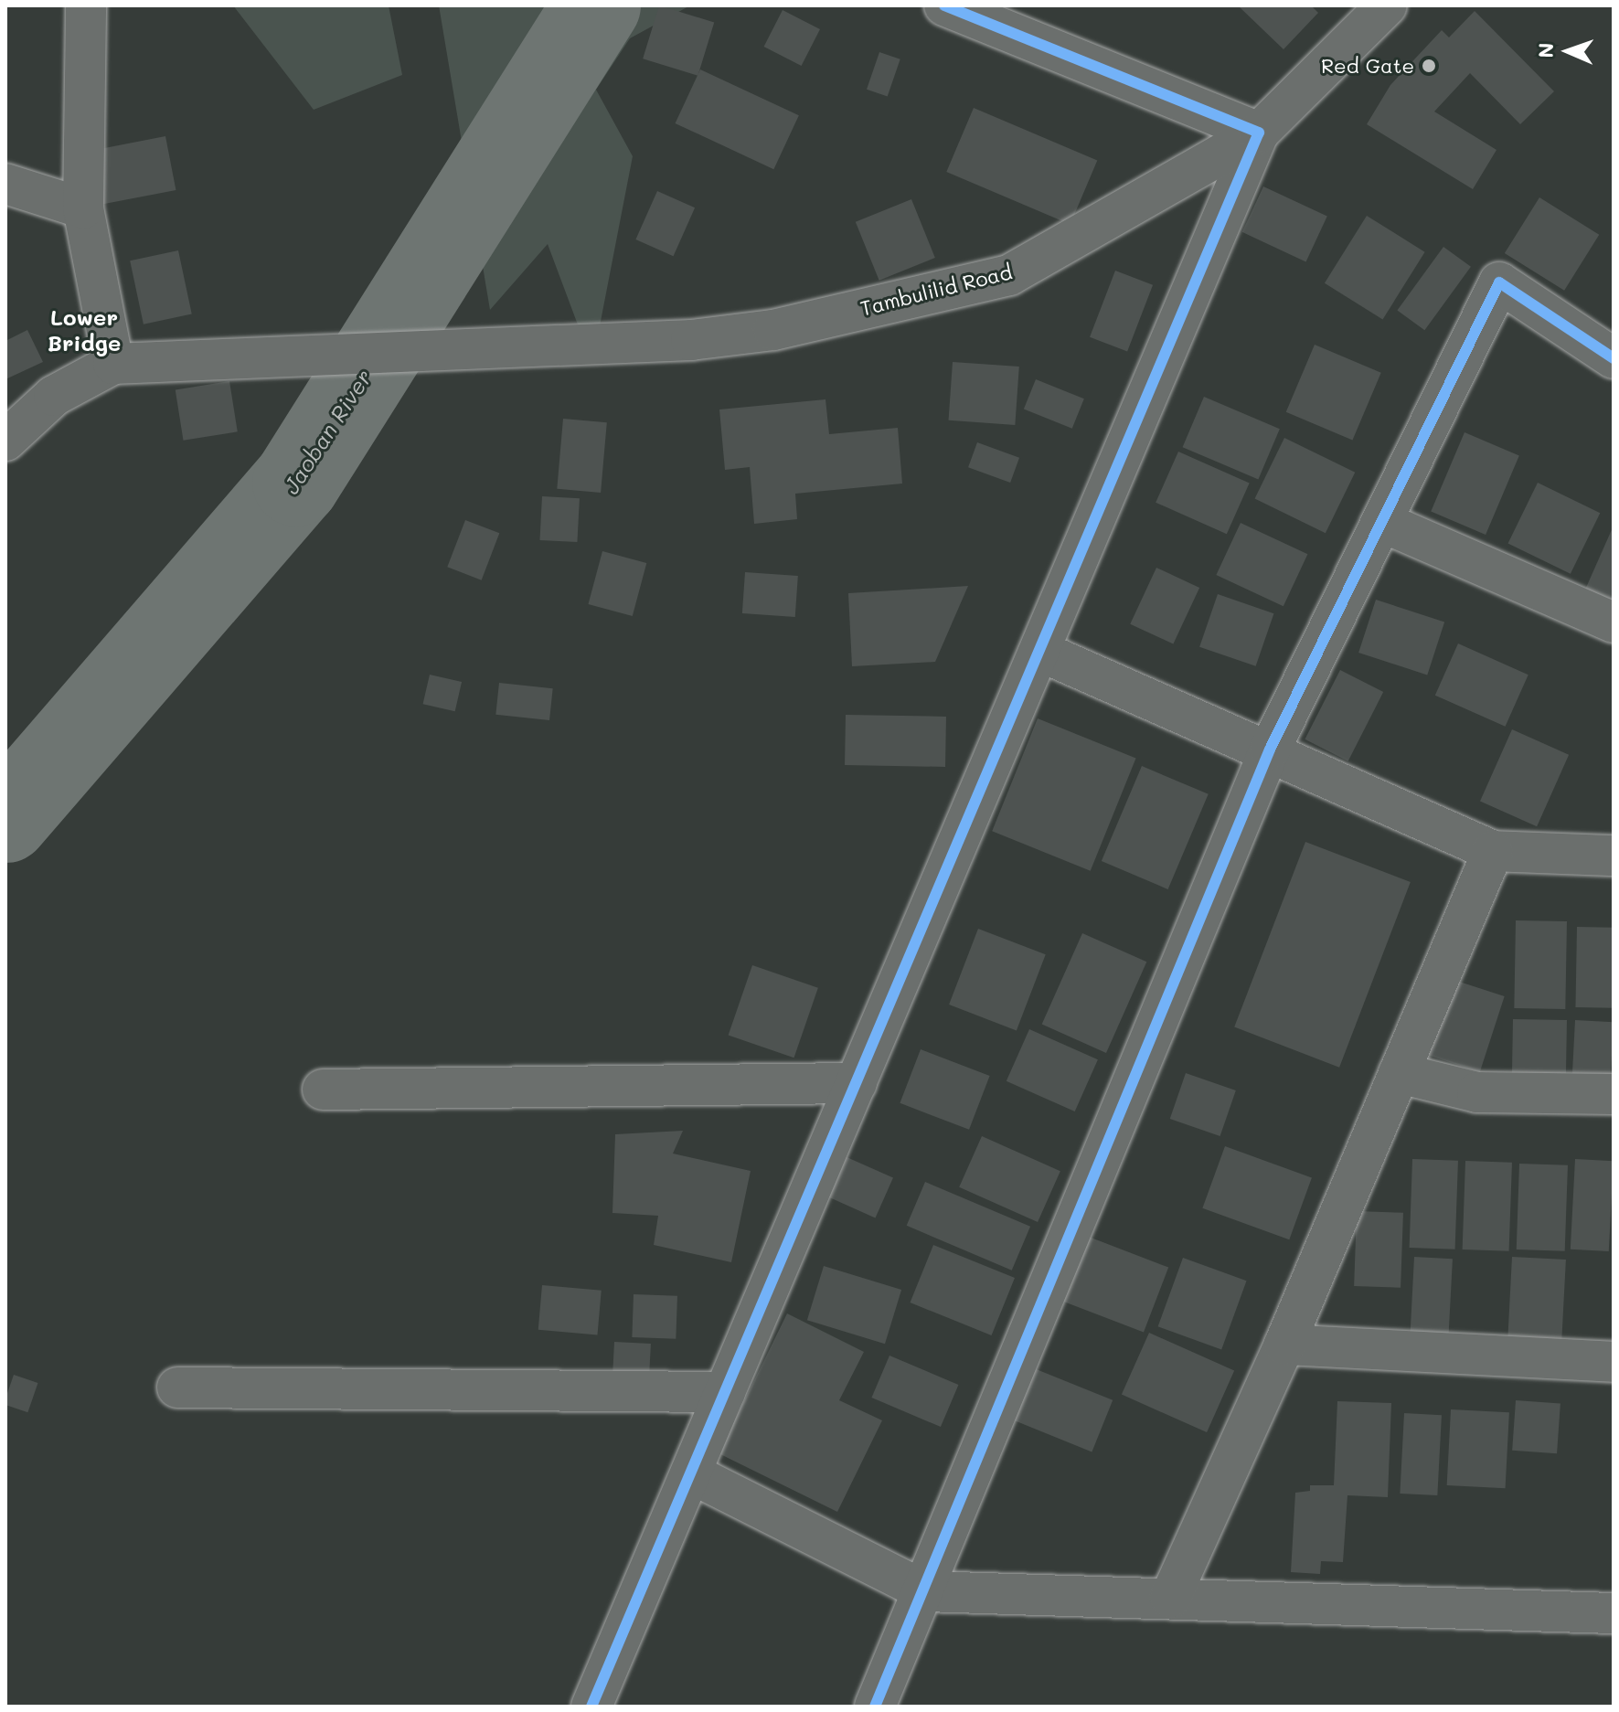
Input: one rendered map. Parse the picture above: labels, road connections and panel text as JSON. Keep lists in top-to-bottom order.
{
  "streets": {
    "street": ["Tambulilid Road"]
  },
  "districts": ["Lower Bridge"],
  "water": ["Jaoban River"],
  "places": ["Red Gate"],
  "north": "left"
}
